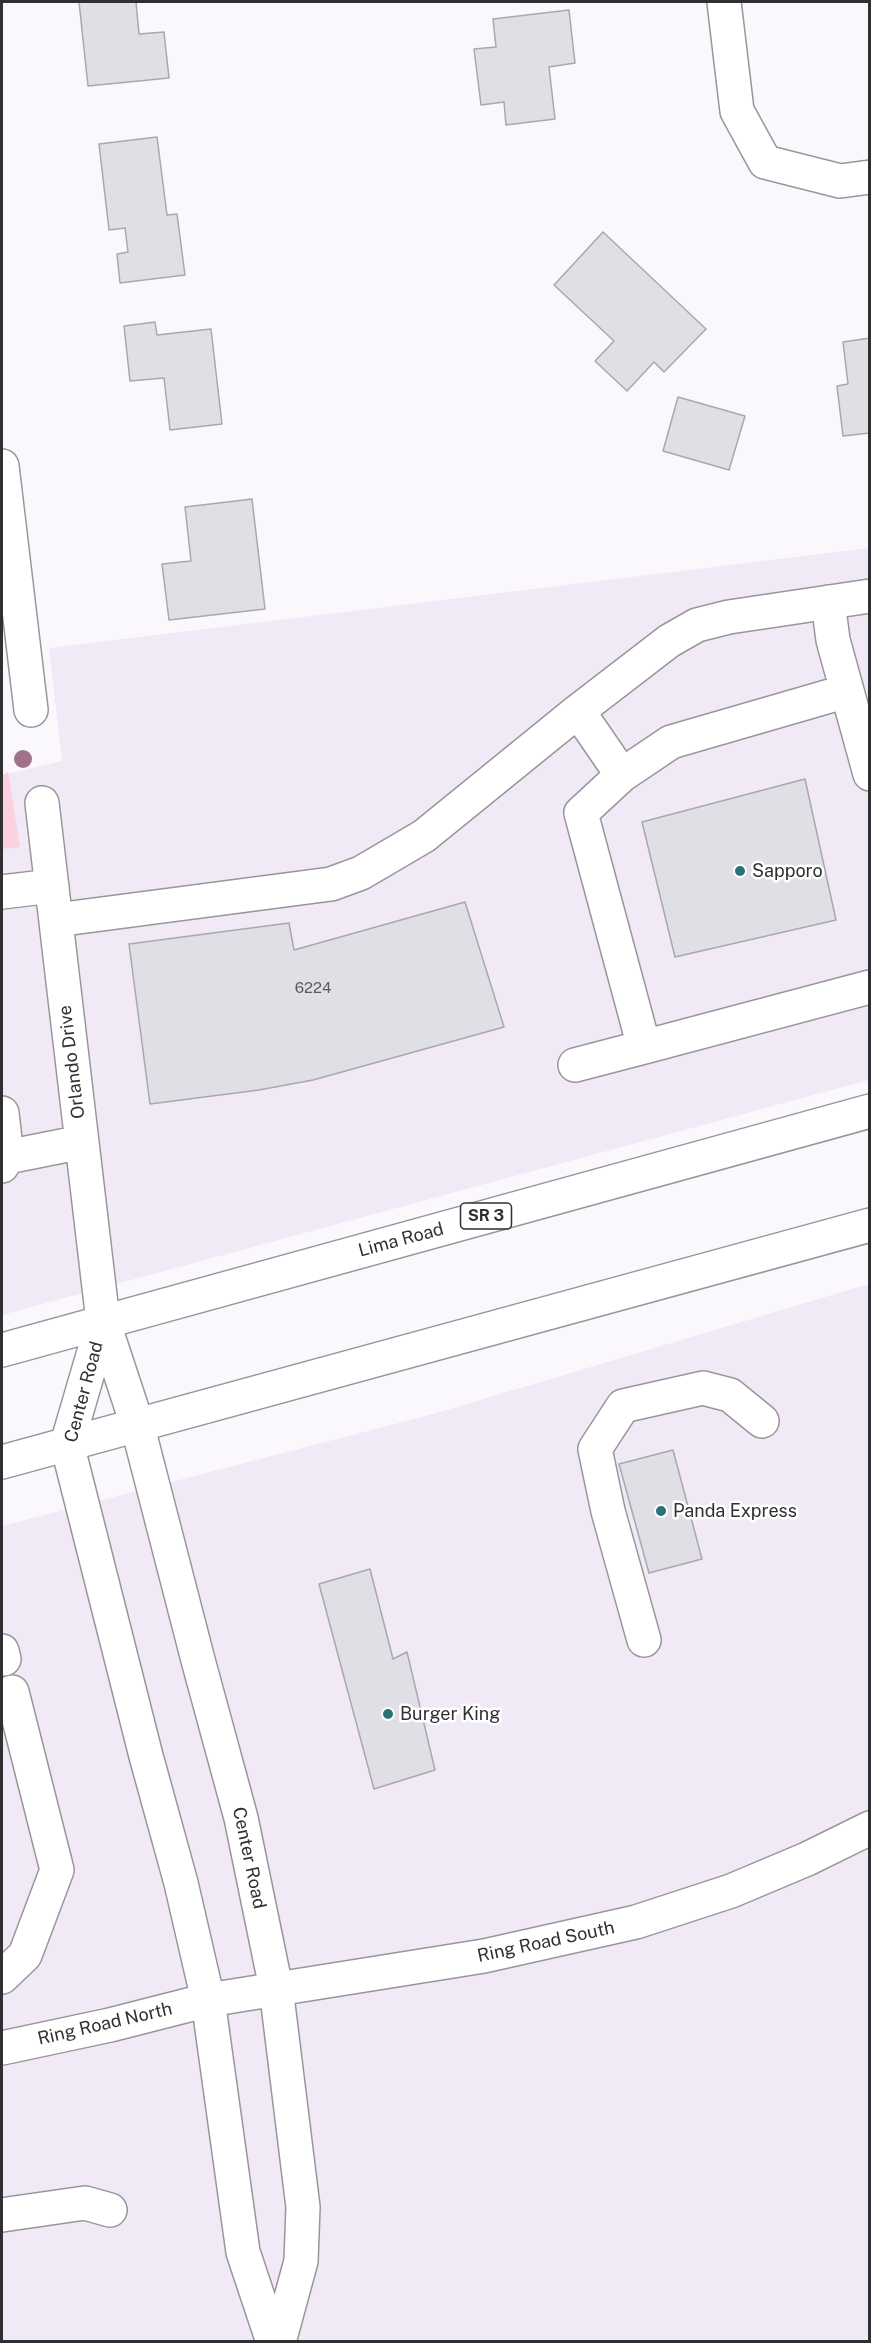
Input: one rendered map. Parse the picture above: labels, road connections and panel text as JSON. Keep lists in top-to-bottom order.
{
  "streets": {
    "main road": [
      "Orlando Drive",
      "SR 3",
      "Lima Road",
      "Center Road",
      "Ring Road South",
      "Ring Road North"
    ]
  },
  "crossings": [
    ["Orlando Drive", "Lima Road"],
    ["Orlando Drive", "Center Road"],
    ["Lima Road", "Center Road"],
    ["Center Road", "Ring Road South"],
    ["Center Road", "Ring Road North"],
    ["Ring Road South", "Ring Road North"]
  ],
  "places": ["Sapporo", "Panda Express", "Burger King"],
  "house_numbers": ["6224"]
}
